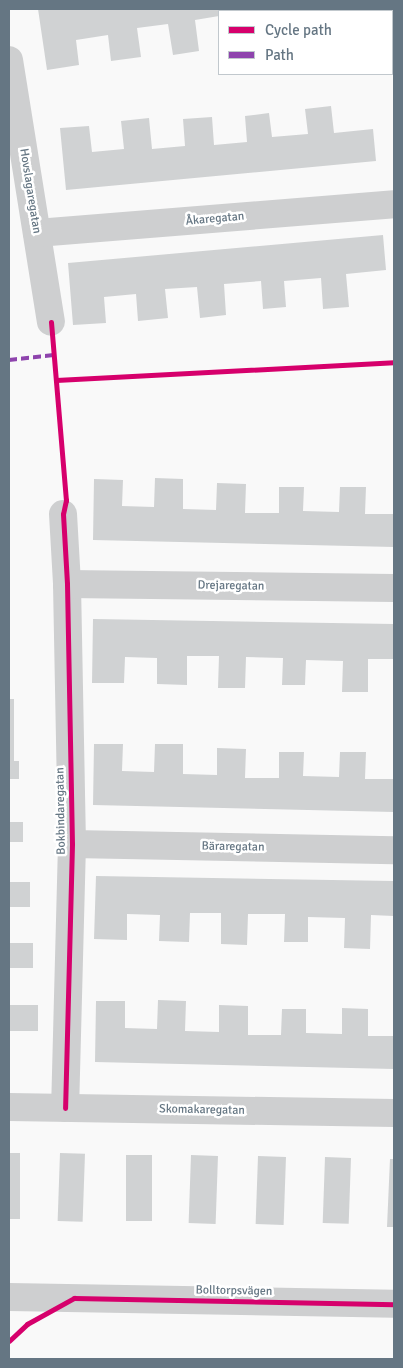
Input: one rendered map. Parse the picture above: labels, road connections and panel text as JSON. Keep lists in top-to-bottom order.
{
  "streets": {
    "street": [
      "Hovslagaregatan",
      "Åkaregatan",
      "Drejaregatan",
      "Bokbindaregatan",
      "Bäraregatan",
      "Skomakaregatan",
      "Bolltorpsvägen"
    ]
  },
  "crossings": [
    ["Hovslagaregatan", "Åkaregatan"],
    ["Drejaregatan", "Bokbindaregatan"],
    ["Bokbindaregatan", "Bäraregatan"],
    ["Bokbindaregatan", "Skomakaregatan"]
  ],
  "legend": ["Cycle path", "Path"]
}
